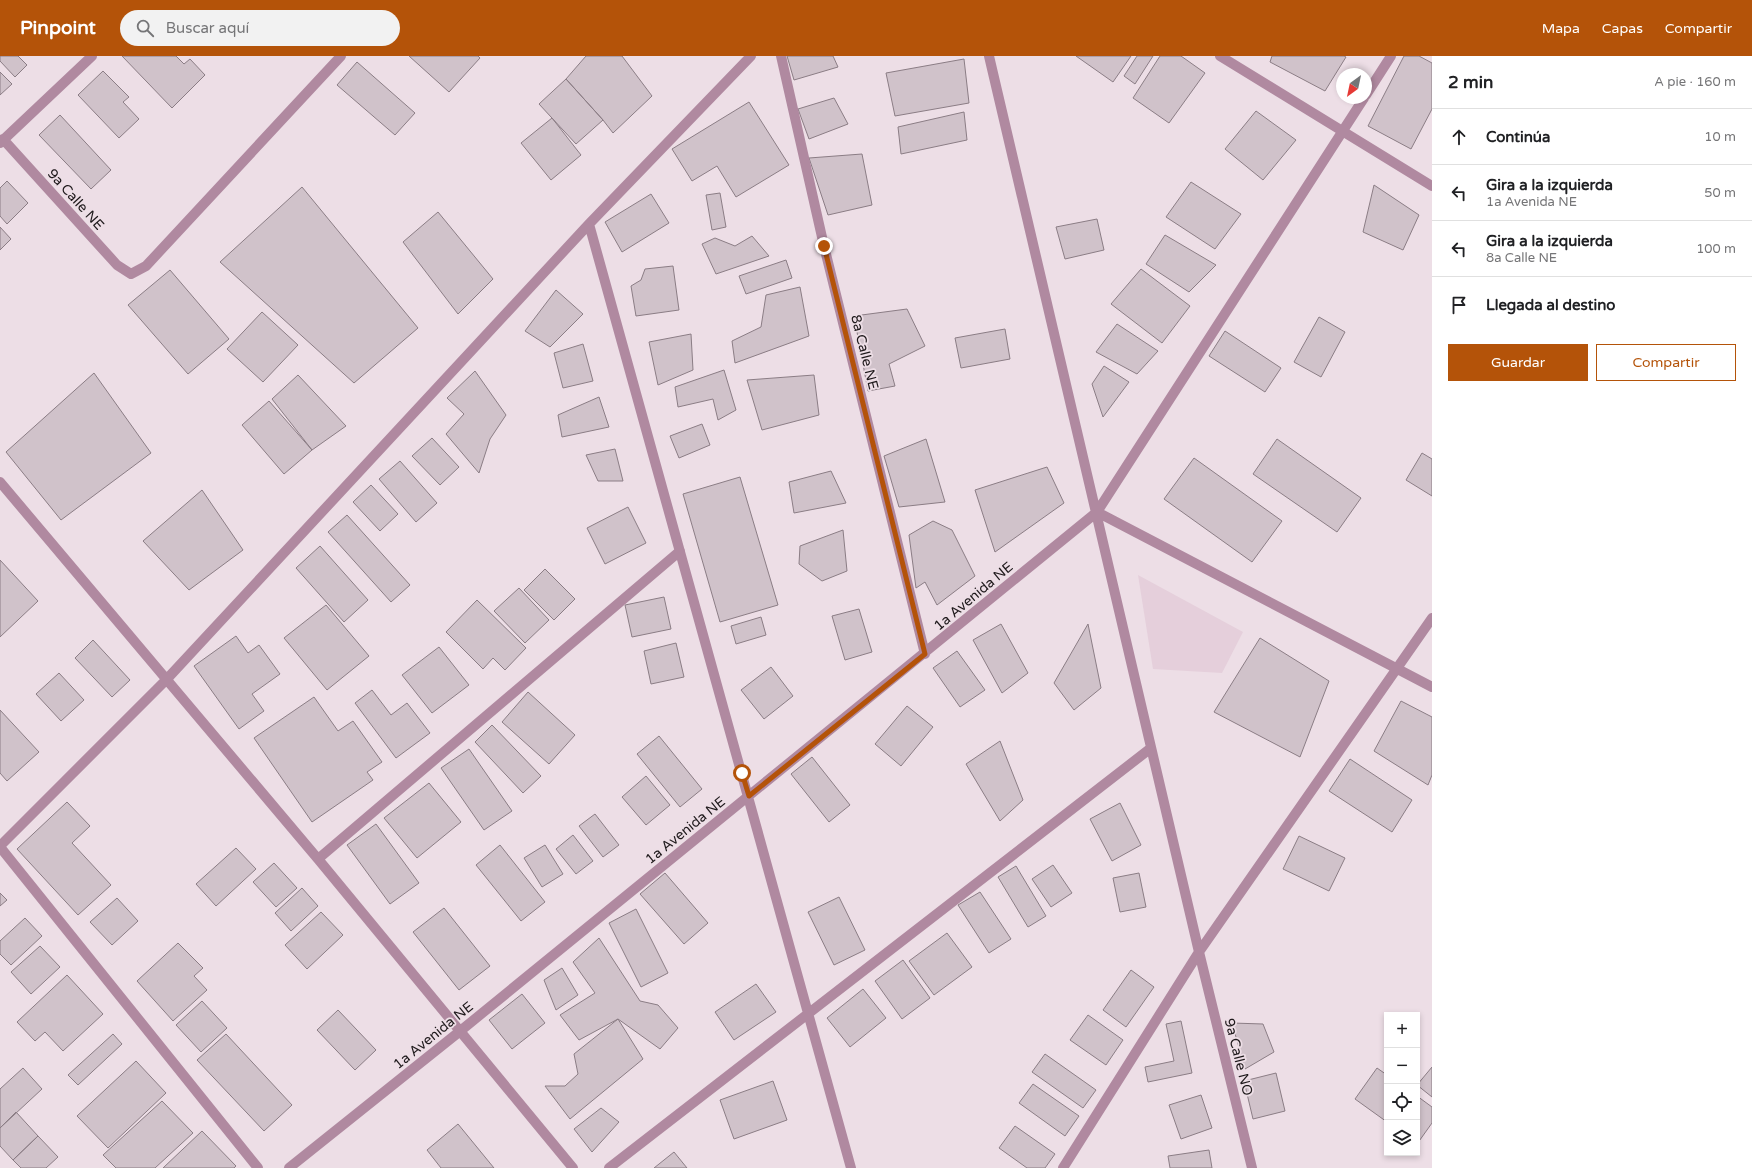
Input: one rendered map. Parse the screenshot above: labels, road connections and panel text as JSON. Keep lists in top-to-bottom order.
{
  "streets": {
    "street": [
      "9a Calle NE",
      "8a Calle NE",
      "1a Avenida NE",
      "9a Calle NO"
    ]
  },
  "crossings": [
    ["8a Calle NE", "1a Avenida NE"],
    ["1a Avenida NE", "9a Calle NO"]
  ],
  "north": "bottom left",
  "page": {
    "header": "Pinpoint",
    "search": "Buscar aquí",
    "nav": ["Mapa", "Capas", "Compartir"],
    "heading": ["2 min", "A pie · 160 m"],
    "list": [
      ["Continúa", "10 m"],
      ["Gira a la izquierda", "1a Avenida NE", "50 m"],
      ["Gira a la izquierda", "8a Calle NE", "100 m"],
      "Llegada al destino"
    ],
    "buttons": ["Guardar", "Compartir"],
    "map_buttons": ["+", "−"]
  }
}
